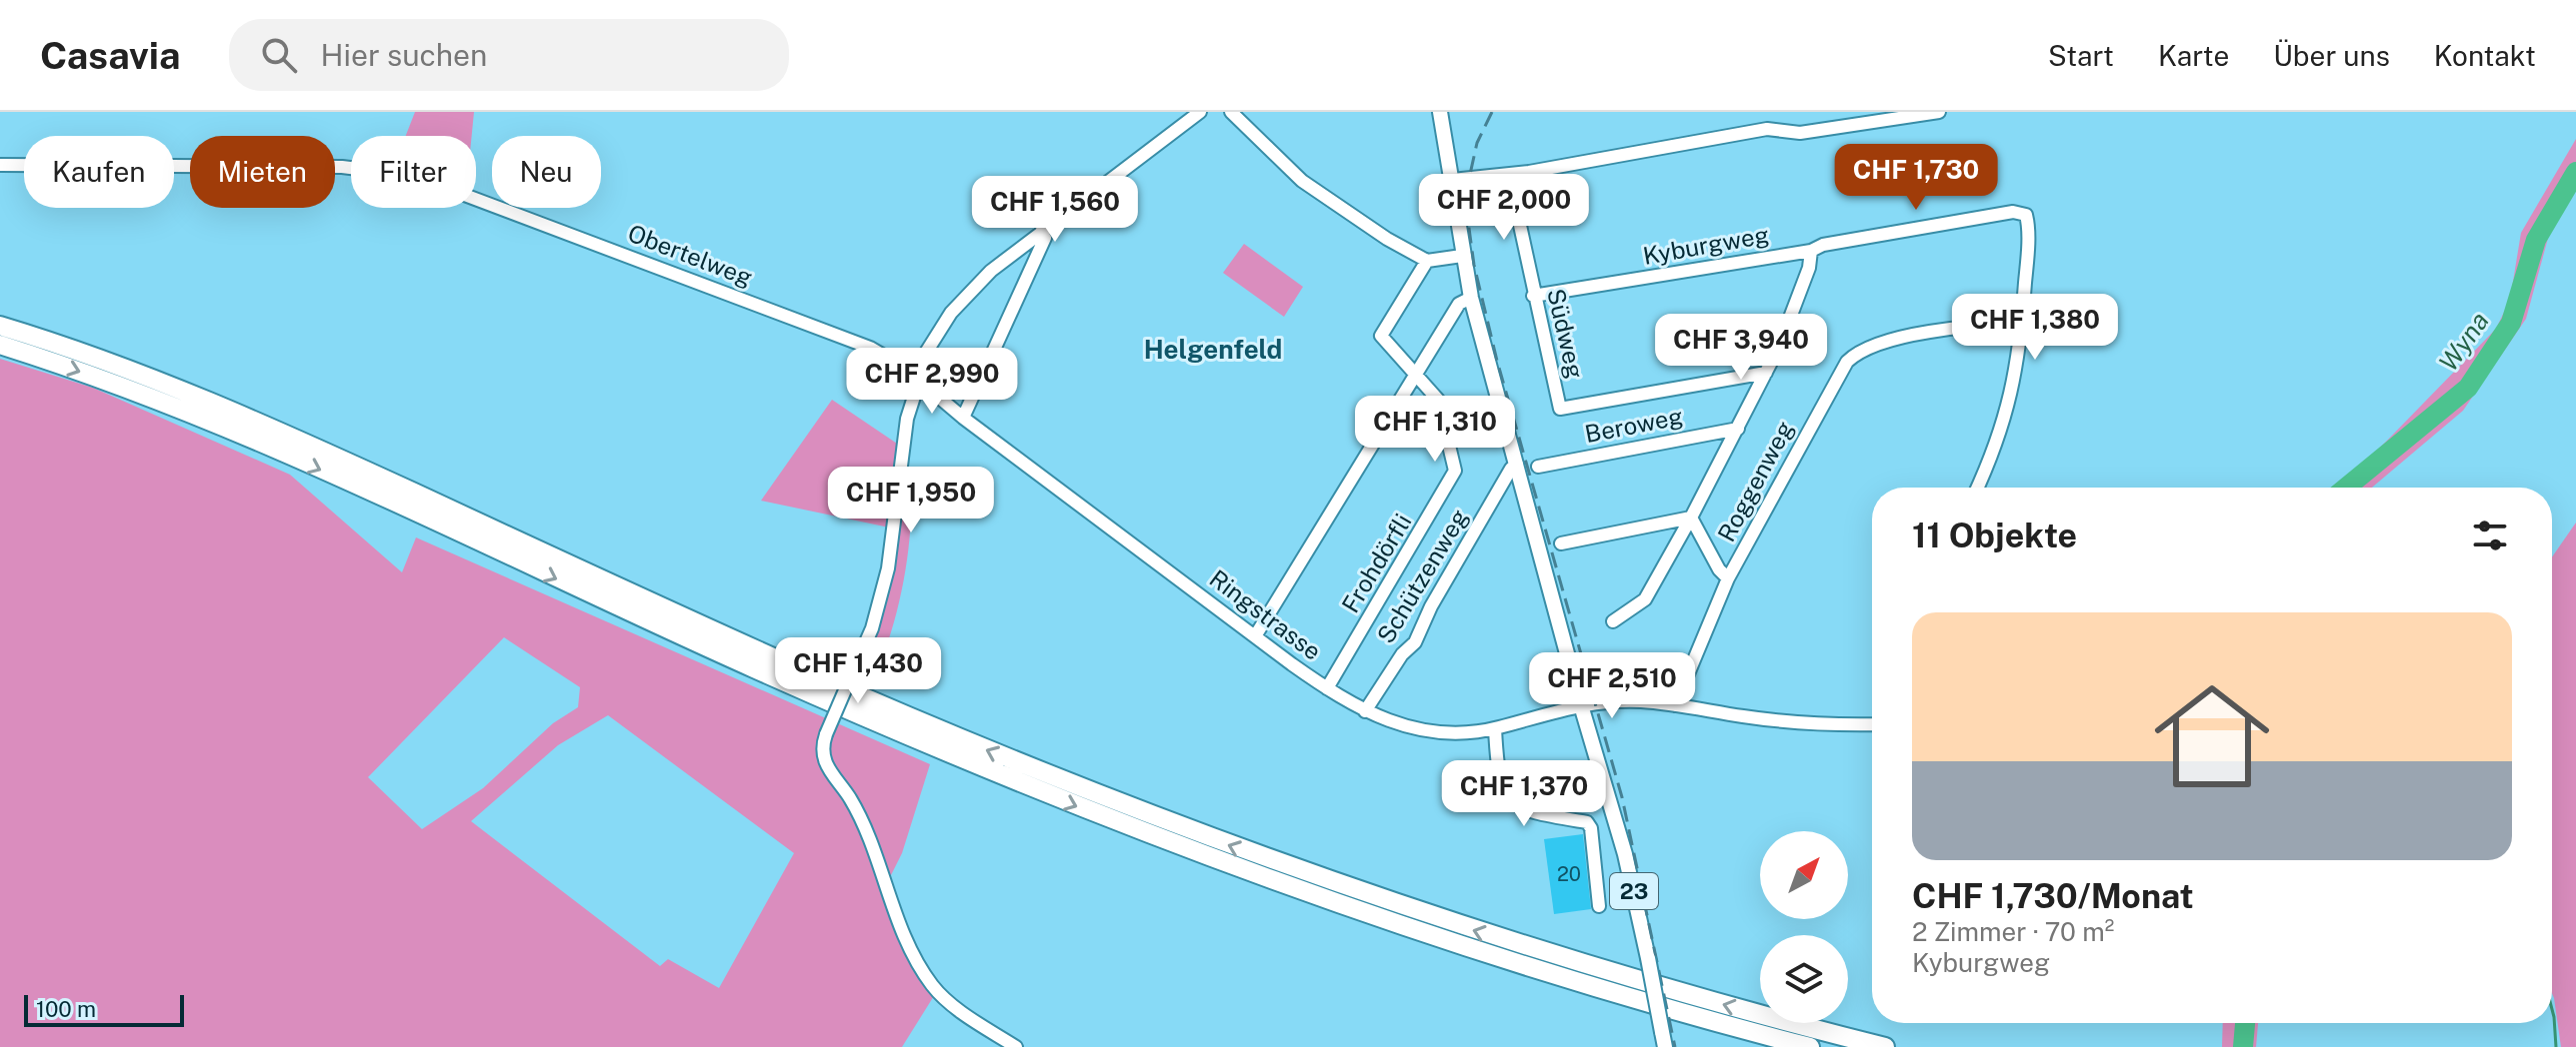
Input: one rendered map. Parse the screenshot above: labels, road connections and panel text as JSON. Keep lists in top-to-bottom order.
{
  "streets": {
    "main road": ["23"],
    "street": [
      "Kyburgweg",
      "Obertelweg",
      "Südweg",
      "Beroweg",
      "Roggenweg",
      "Frohdörfli",
      "Schützenweg",
      "Ringstrasse"
    ]
  },
  "crossings": [
    ["Kyburgweg", "Südweg"],
    ["Kyburgweg", "Roggenweg"],
    ["Obertelweg", "Ringstrasse"],
    ["Roggenweg", "Ringstrasse"],
    ["Frohdörfli", "Ringstrasse"],
    ["Schützenweg", "Ringstrasse"],
    ["Schützenweg", "23"],
    ["Ringstrasse", "23"]
  ],
  "districts": ["Helgenfeld"],
  "water": ["Wyna"],
  "house_numbers": ["20"],
  "scale_bar": "100 m",
  "north": "top right",
  "page": {
    "header": "Casavia",
    "search": "Hier suchen",
    "nav": [
      "Start",
      "Karte",
      "Über uns",
      "Kontakt"
    ],
    "chip": [
      "Kaufen",
      "Mieten",
      "Filter",
      "Neu"
    ],
    "price": [
      "CHF 1,730",
      "CHF 2,000",
      "CHF 1,560",
      "CHF 1,380",
      "CHF 3,940",
      "CHF 2,990",
      "CHF 1,310",
      "CHF 1,950",
      "CHF 1,430",
      "CHF 2,510",
      "CHF 1,370"
    ],
    "heading": "11 Objekte",
    "list": [
      {
        "name": "CHF 1,730/Monat",
        "note": "2 Zimmer · 70 m² · Kyburgweg"
      }
    ],
    "scale": "100 m"
  }
}
